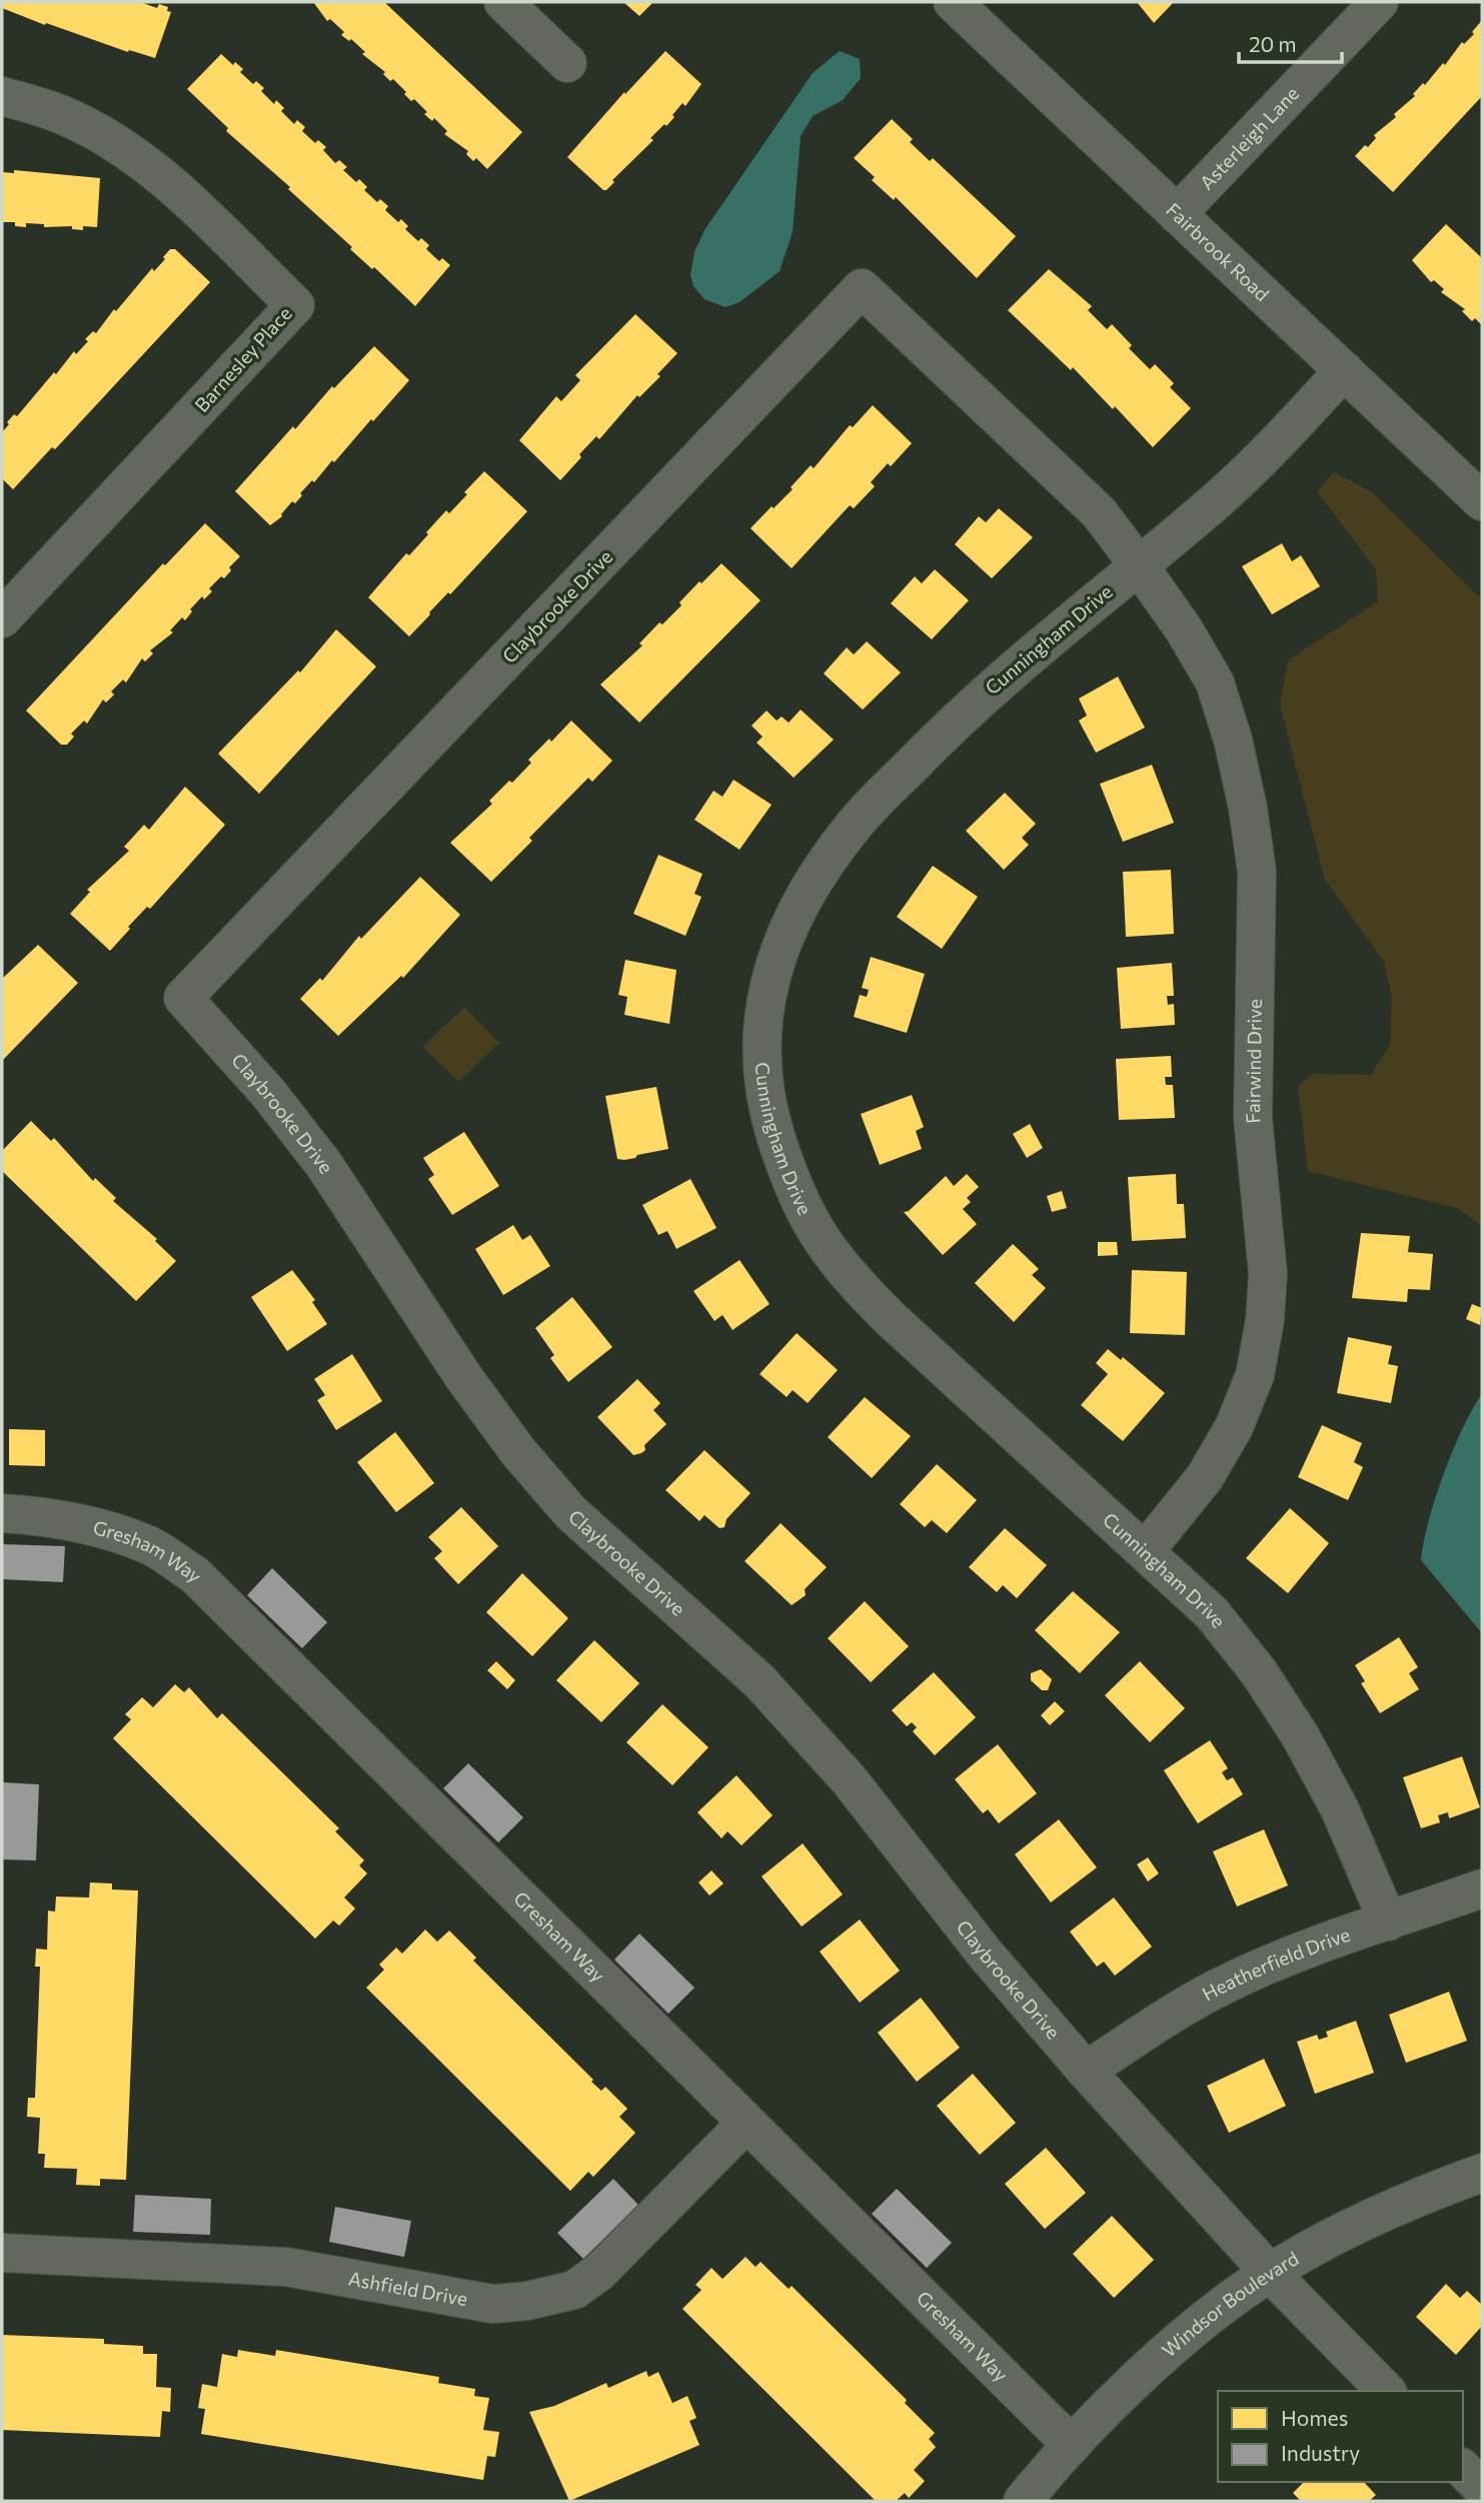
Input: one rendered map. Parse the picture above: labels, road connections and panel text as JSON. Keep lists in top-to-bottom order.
{
  "streets": {
    "street": [
      "Asterleigh Lane",
      "Fairbrook Road",
      "Barnesley Place",
      "Claybrooke Drive",
      "Cunningham Drive",
      "Fairwind Drive",
      "Gresham Way",
      "Heatherfield Drive",
      "Ashfield Drive",
      "Windsor Boulevard"
    ]
  },
  "crossings": [
    ["Asterleigh Lane", "Fairbrook Road"],
    ["Fairbrook Road", "Cunningham Drive"],
    ["Claybrooke Drive", "Cunningham Drive"],
    ["Claybrooke Drive", "Fairwind Drive"],
    ["Claybrooke Drive", "Heatherfield Drive"],
    ["Claybrooke Drive", "Windsor Boulevard"],
    ["Cunningham Drive", "Fairwind Drive"],
    ["Cunningham Drive", "Heatherfield Drive"],
    ["Gresham Way", "Ashfield Drive"],
    ["Gresham Way", "Windsor Boulevard"]
  ],
  "legend": ["Homes", "Industry"],
  "scale_bar": "20 m"
}
